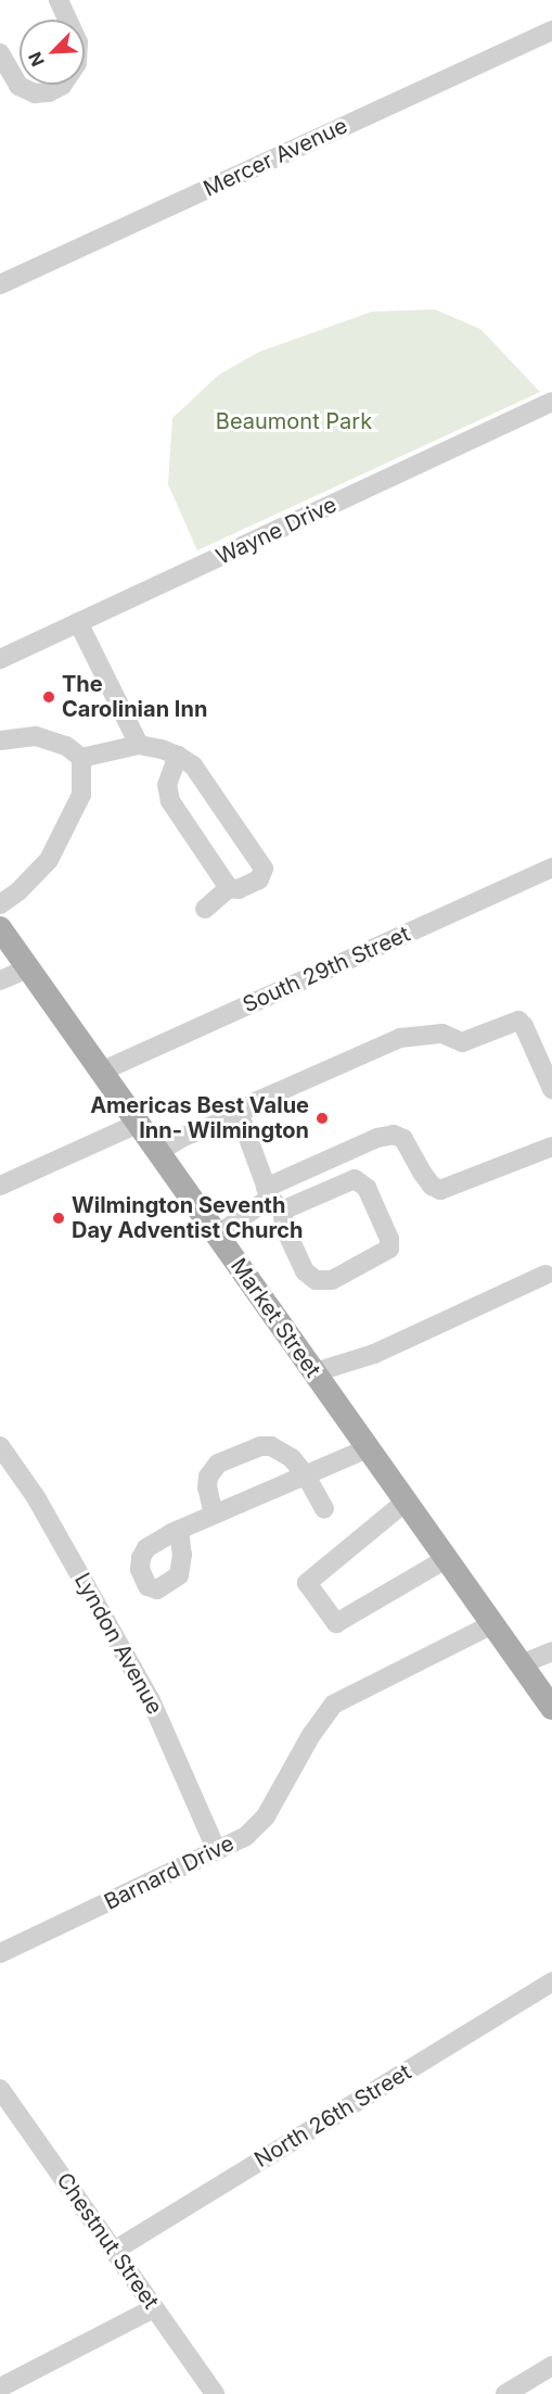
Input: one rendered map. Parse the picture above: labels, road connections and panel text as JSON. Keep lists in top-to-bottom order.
{
  "streets": {
    "main road": ["Market Street"],
    "street": [
      "Mercer Avenue",
      "Wayne Drive",
      "South 29th Street",
      "Lyndon Avenue",
      "Barnard Drive",
      "North 26th Street",
      "Chestnut Street"
    ]
  },
  "crossings": [
    ["South 29th Street", "Market Street"],
    ["Market Street", "Barnard Drive"],
    ["Lyndon Avenue", "Barnard Drive"],
    ["North 26th Street", "Chestnut Street"]
  ],
  "parks": ["Beaumont Park"],
  "places": ["The Carolinian Inn", "Americas Best Value Inn- Wilmington", "Wilmington Seventh Day Adventist Church"],
  "north": "bottom left"
}
